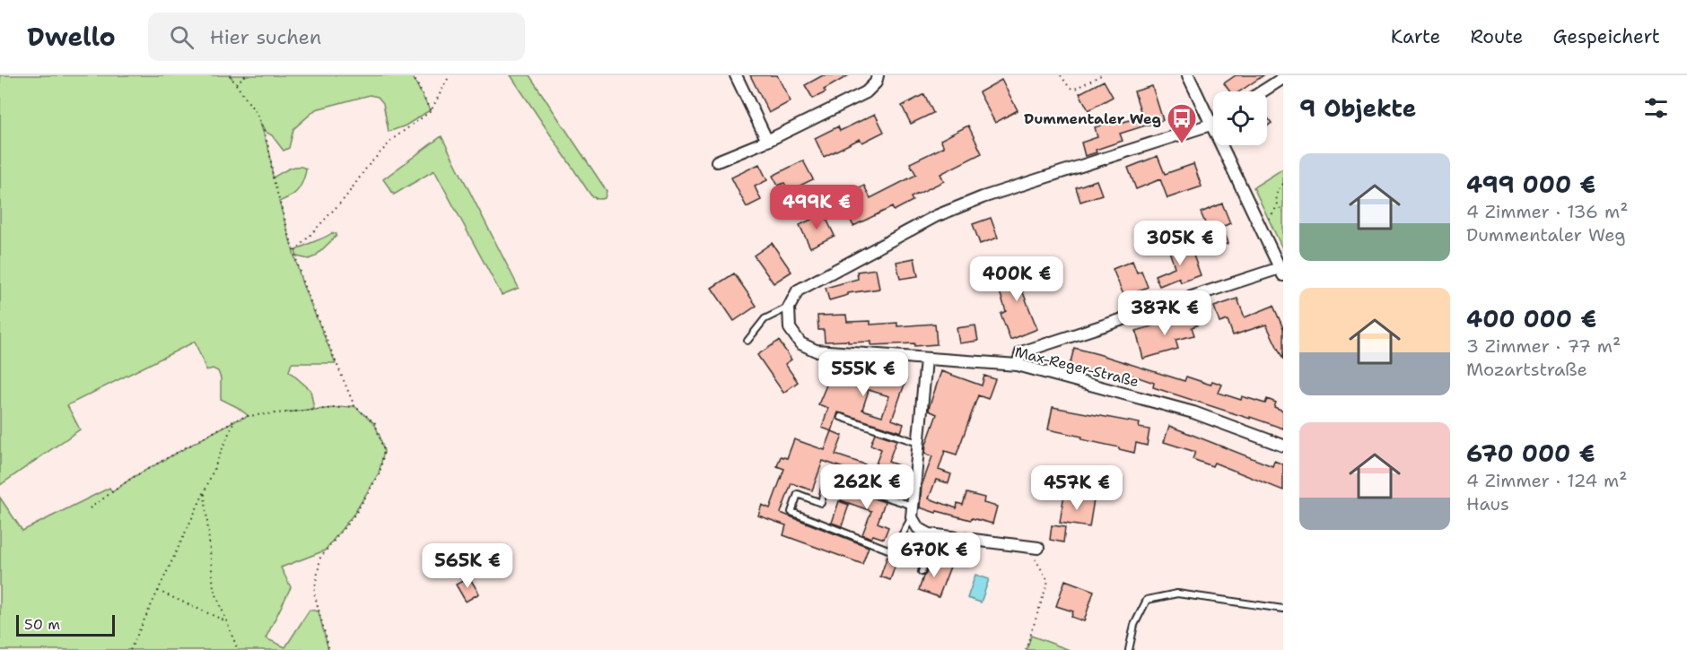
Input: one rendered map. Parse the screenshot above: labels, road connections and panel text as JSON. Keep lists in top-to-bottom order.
{
  "streets": {
    "street": ["Max-Reger-Straße"]
  },
  "places": {
    "bus stop": ["Dummentaler Weg"]
  },
  "scale_bar": "50 m",
  "page": {
    "header": "Dwello",
    "search": "Hier suchen",
    "nav": ["Karte", "Route", "Gespeichert"],
    "heading": "9 Objekte",
    "list": [
      {
        "name": "499 000 €",
        "note": "4 Zimmer · 136 m² · Dummentaler Weg"
      },
      {
        "name": "400 000 €",
        "note": "3 Zimmer · 77 m² · Mozartstraße"
      },
      {
        "name": "670 000 €",
        "note": "4 Zimmer · 124 m² · Haus"
      }
    ],
    "price": [
      "499K €",
      "305K €",
      "400K €",
      "387K €",
      "555K €",
      "262K €",
      "457K €",
      "670K €",
      "565K €"
    ],
    "scale": "50 m"
  }
}
